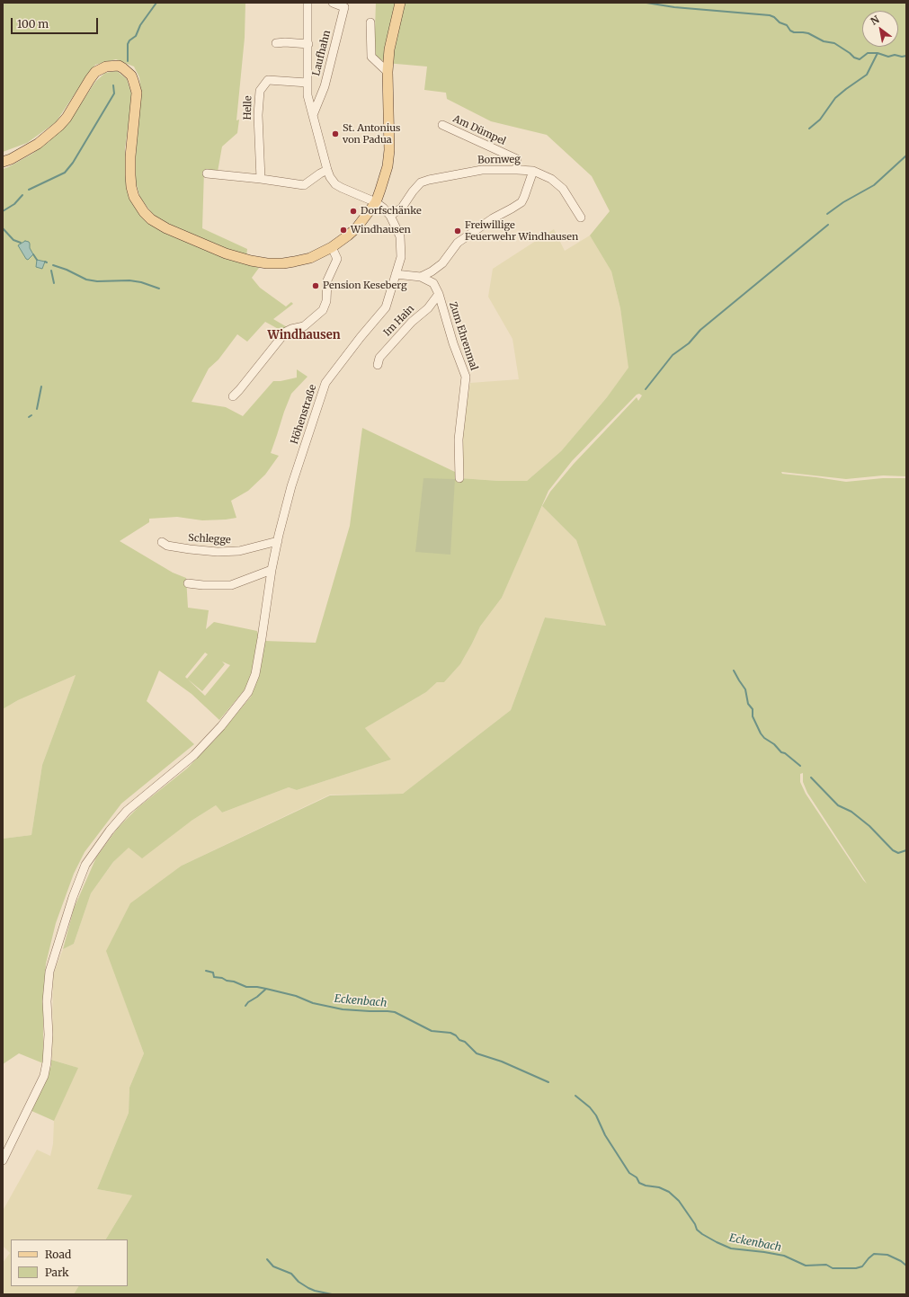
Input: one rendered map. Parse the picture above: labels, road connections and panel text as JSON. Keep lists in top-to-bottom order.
{
  "streets": {
    "street": [
      "Laufhahn",
      "Helle",
      "Am Dümpel",
      "Bornweg",
      "Im Hain",
      "Zum Ehrenmal",
      "Höhenstraße",
      "Schlegge"
    ]
  },
  "crossings": [
    ["Laufhahn", "Höhenstraße"],
    ["Helle", "Höhenstraße"],
    ["Am Dümpel", "Bornweg"],
    ["Bornweg", "Höhenstraße"],
    ["Im Hain", "Zum Ehrenmal"],
    ["Zum Ehrenmal", "Höhenstraße"],
    ["Höhenstraße", "Schlegge"]
  ],
  "districts": ["Windhausen"],
  "water": ["Eckenbach"],
  "places": [
    "St. Antonius von Padua",
    "Dorfschänke",
    "Windhausen",
    "Freiwillige Feuerwehr Windhausen",
    "Pension Keseberg"
  ],
  "legend": ["Road", "Park"],
  "scale_bar": "100 m",
  "north": "top left"
}
